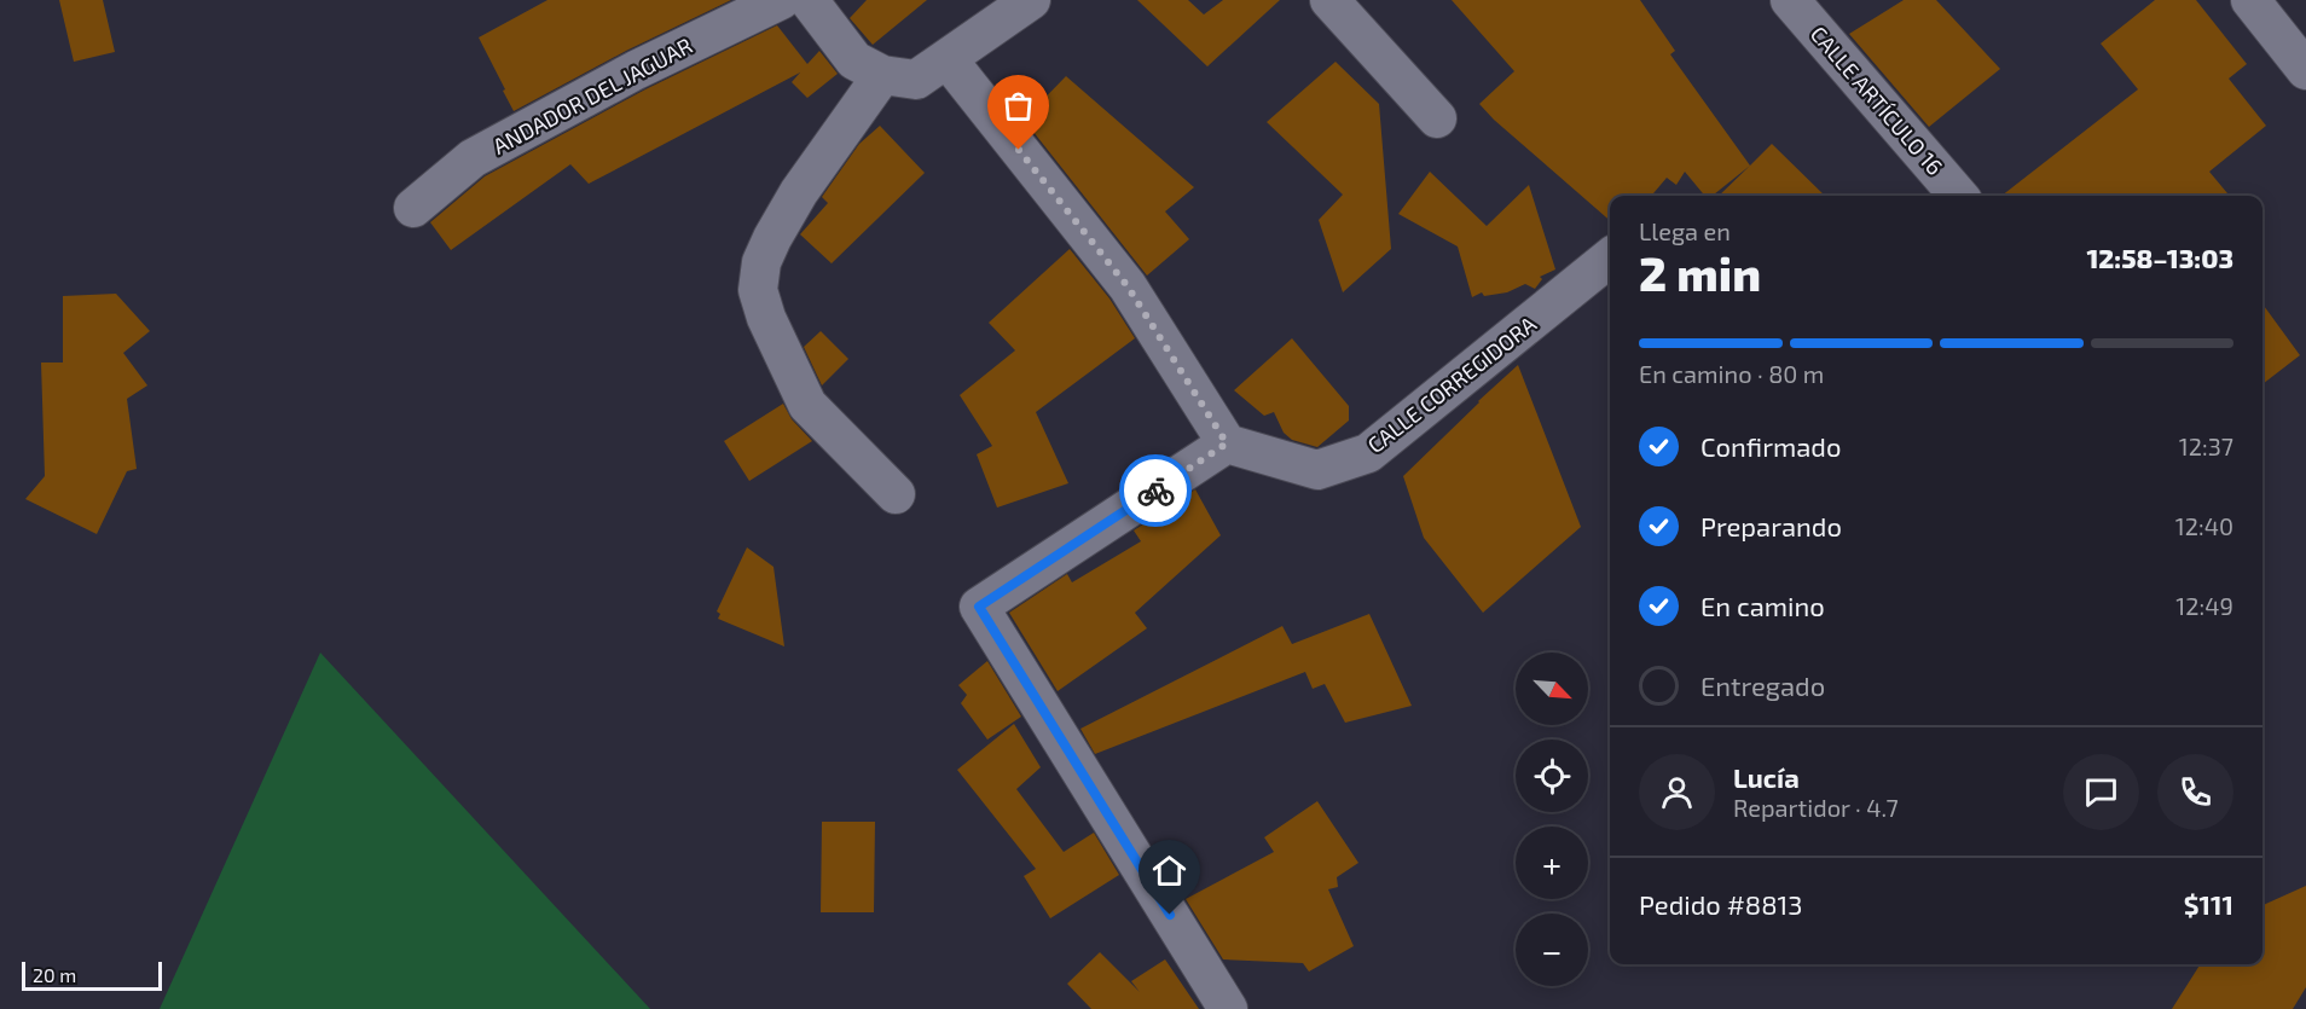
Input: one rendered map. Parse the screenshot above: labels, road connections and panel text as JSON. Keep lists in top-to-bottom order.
{
  "streets": {
    "street": ["ANDADOR DEL JAGUAR", "CALLE ARTÍCULO 16", "CALLE CORREGIDORA"]
  },
  "scale_bar": "20 m",
  "north": "bottom right",
  "page": {
    "heading": ["2 min", "Llega en", "12:58–13:03"],
    "panel": [
      "Lucía",
      "Repartidor · 4.7",
      "Pedido #8813",
      "$111"
    ],
    "bar": "En camino · 80 m",
    "list": [
      ["Confirmado", "12:37"],
      ["Preparando", "12:40"],
      ["En camino", "12:49"],
      "Entregado"
    ],
    "map_buttons": ["+", "−"],
    "scale": "20 m"
  }
}
